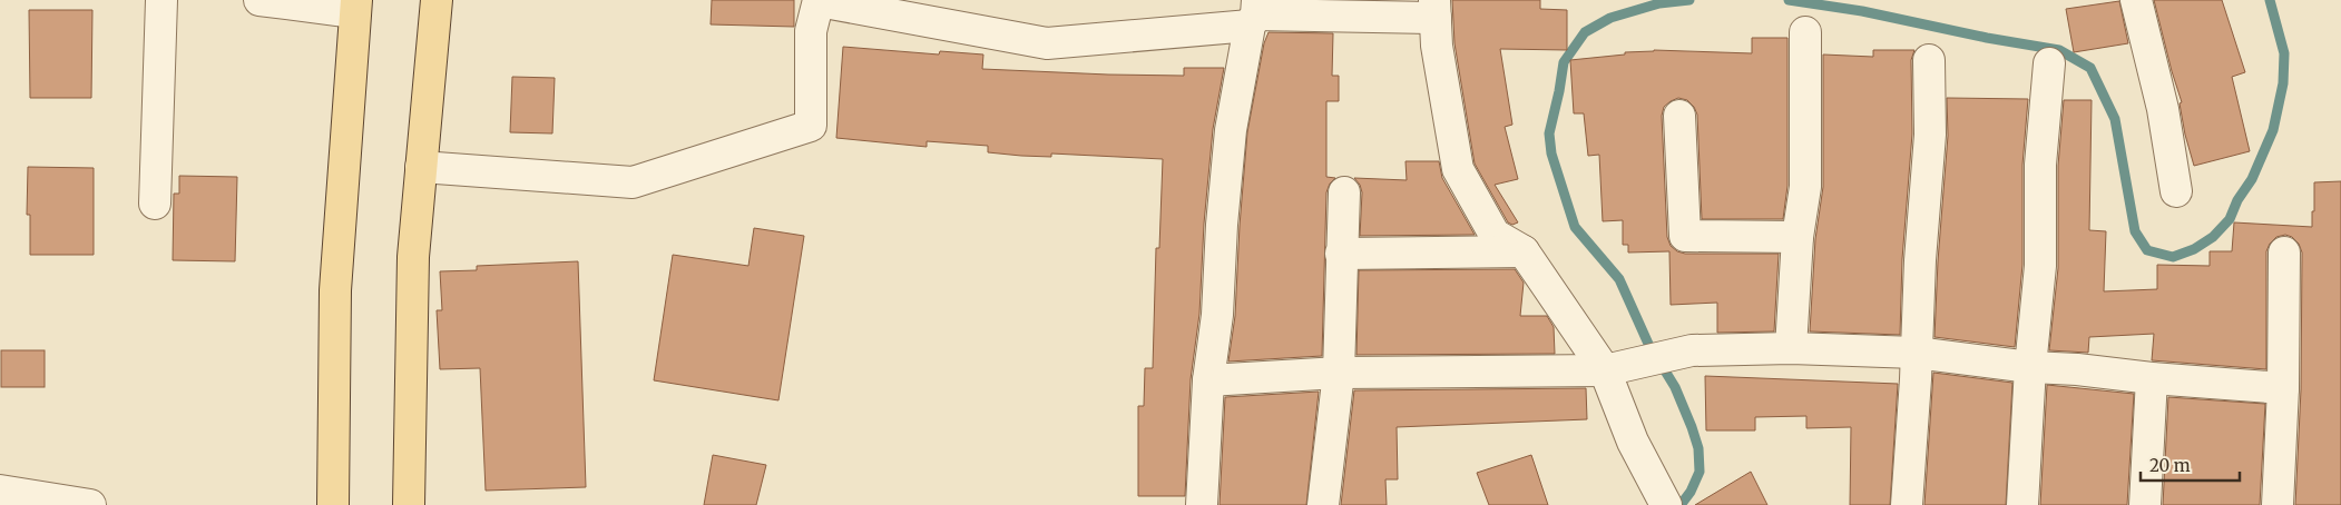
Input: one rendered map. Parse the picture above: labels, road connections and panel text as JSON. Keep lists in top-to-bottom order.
{
  "scale_bar": "20 m"
}
